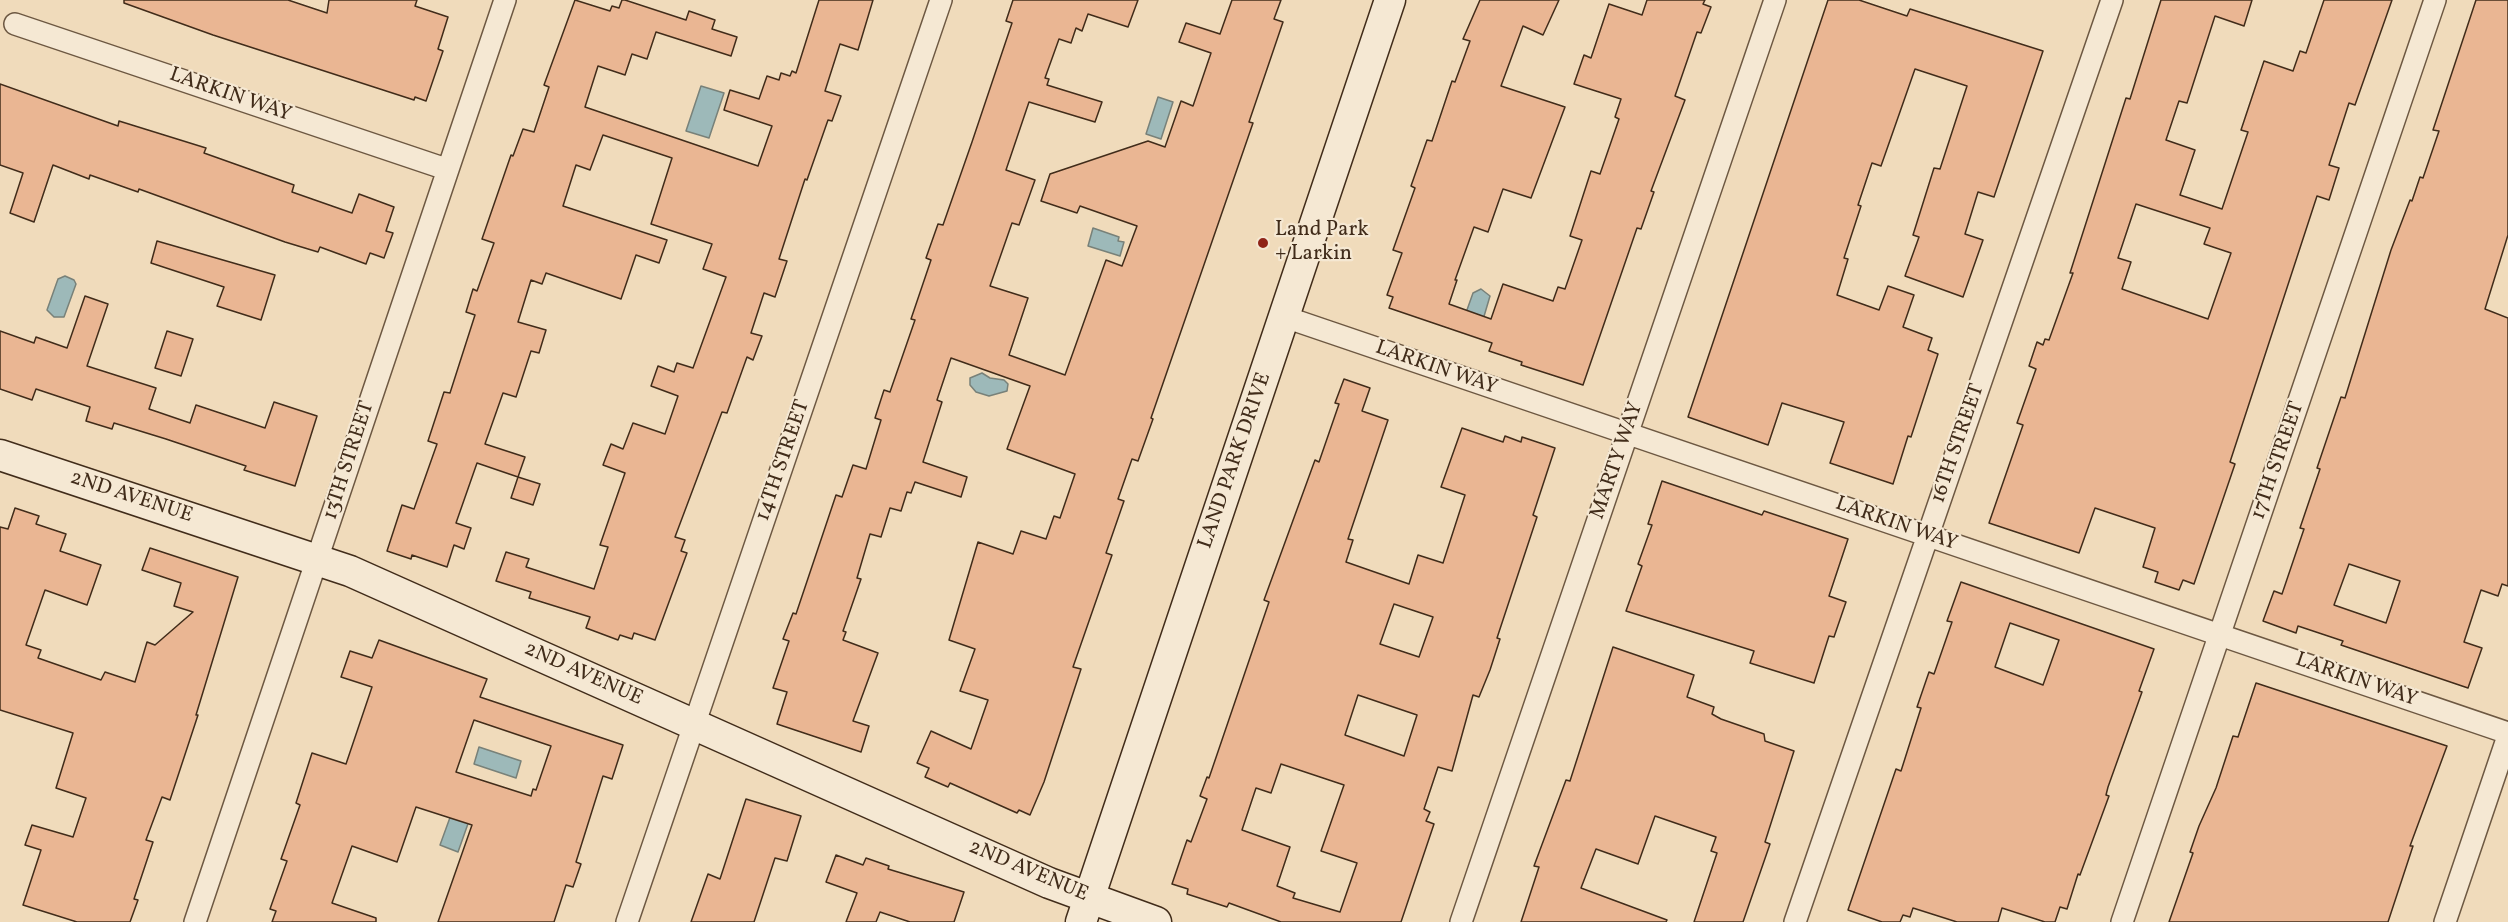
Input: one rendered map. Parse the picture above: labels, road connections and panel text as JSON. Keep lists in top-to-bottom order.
{
  "streets": {
    "street": [
      "LARKIN WAY",
      "16TH STREET",
      "13TH STREET",
      "14TH STREET",
      "LAND PARK DRIVE",
      "MARTY WAY",
      "17TH STREET",
      "2ND AVENUE"
    ]
  },
  "crossings": [
    ["LARKIN WAY", "16TH STREET"],
    ["LARKIN WAY", "13TH STREET"],
    ["LARKIN WAY", "LAND PARK DRIVE"],
    ["LARKIN WAY", "MARTY WAY"],
    ["LARKIN WAY", "17TH STREET"],
    ["13TH STREET", "2ND AVENUE"],
    ["14TH STREET", "2ND AVENUE"],
    ["LAND PARK DRIVE", "2ND AVENUE"]
  ],
  "places": ["Land Park + Larkin"]
}
